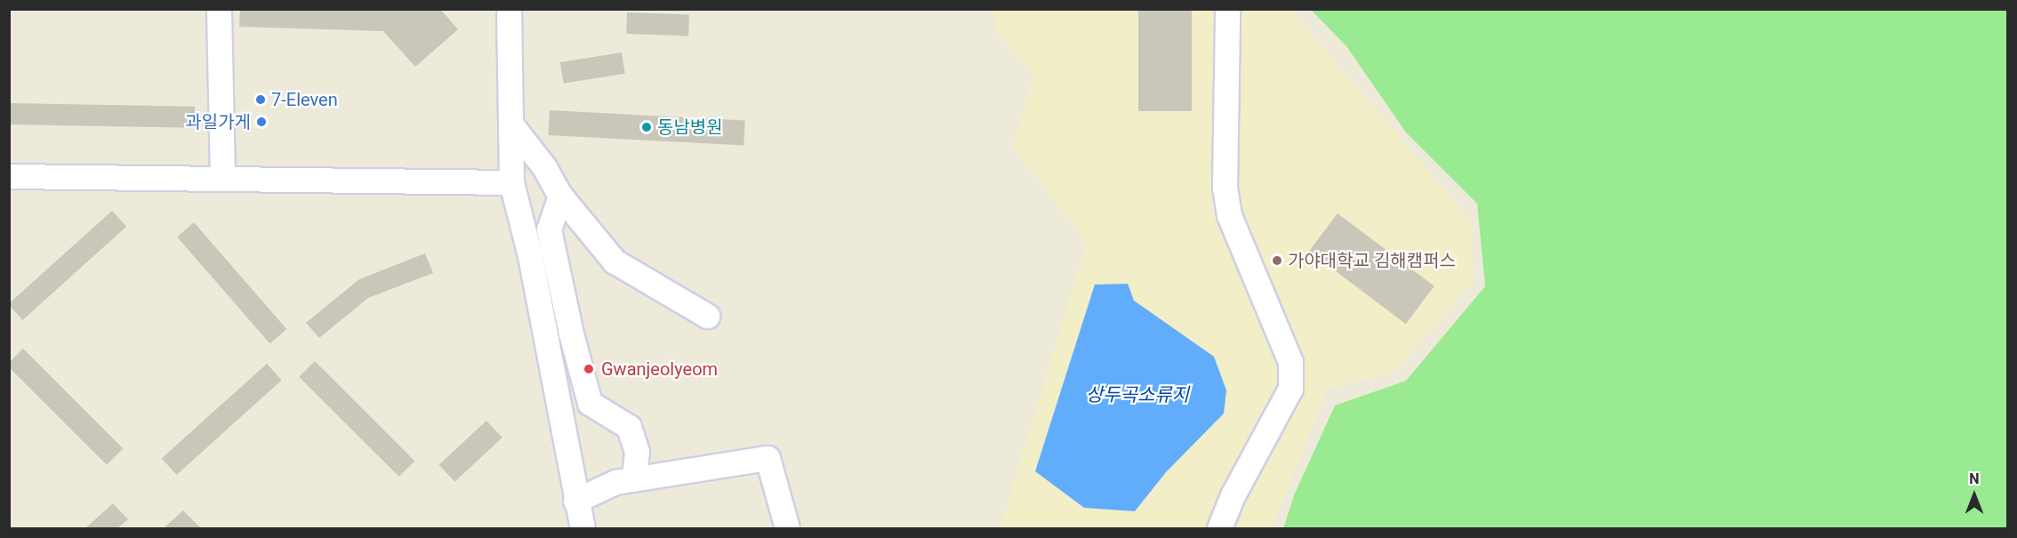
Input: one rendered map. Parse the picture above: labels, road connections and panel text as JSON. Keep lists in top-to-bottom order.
{
  "water": ["상두곡소류지"],
  "places": [
    "7-Eleven",
    "과일가게",
    "동남병원",
    "가야대학교 김해캠퍼스",
    "Gwanjeolyeom"
  ],
  "north": "top"
}
